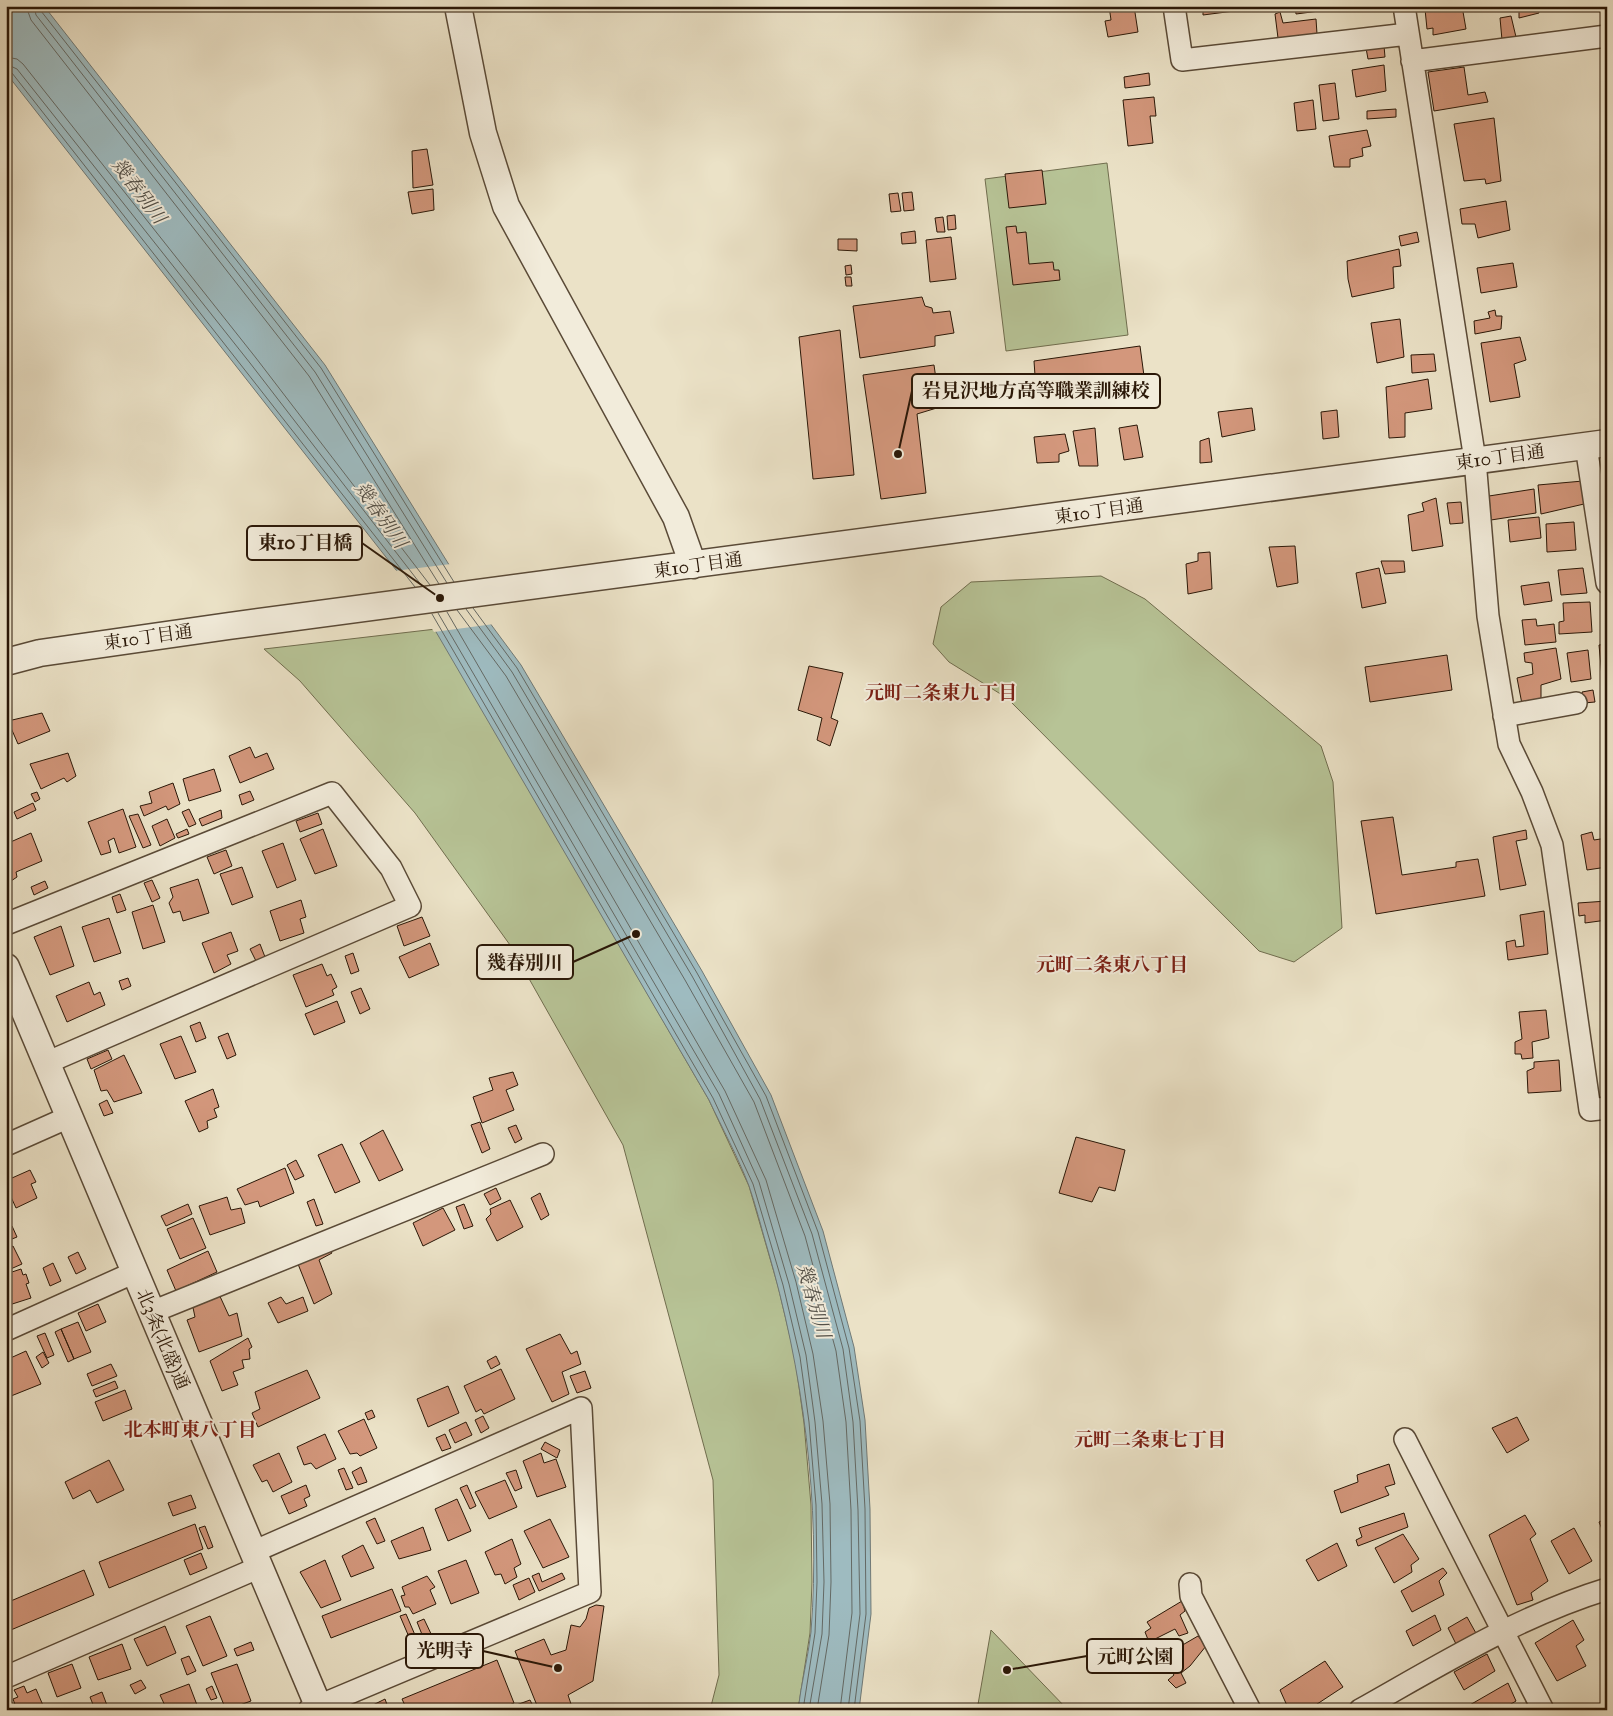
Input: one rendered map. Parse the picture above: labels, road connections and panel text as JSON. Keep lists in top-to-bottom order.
{
  "streets": {
    "street": ["東10丁目通", "北3条(北盛)通"]
  },
  "districts": [
    "元町二条東九丁目",
    "元町二条東八丁目",
    "北本町東八丁目",
    "元町二条東七丁目"
  ],
  "water": ["幾春別川"],
  "places": [
    "岩見沢地方高等職業訓練校",
    "東10丁目橋",
    "幾春別川",
    "光明寺",
    "元町公園"
  ]
}
